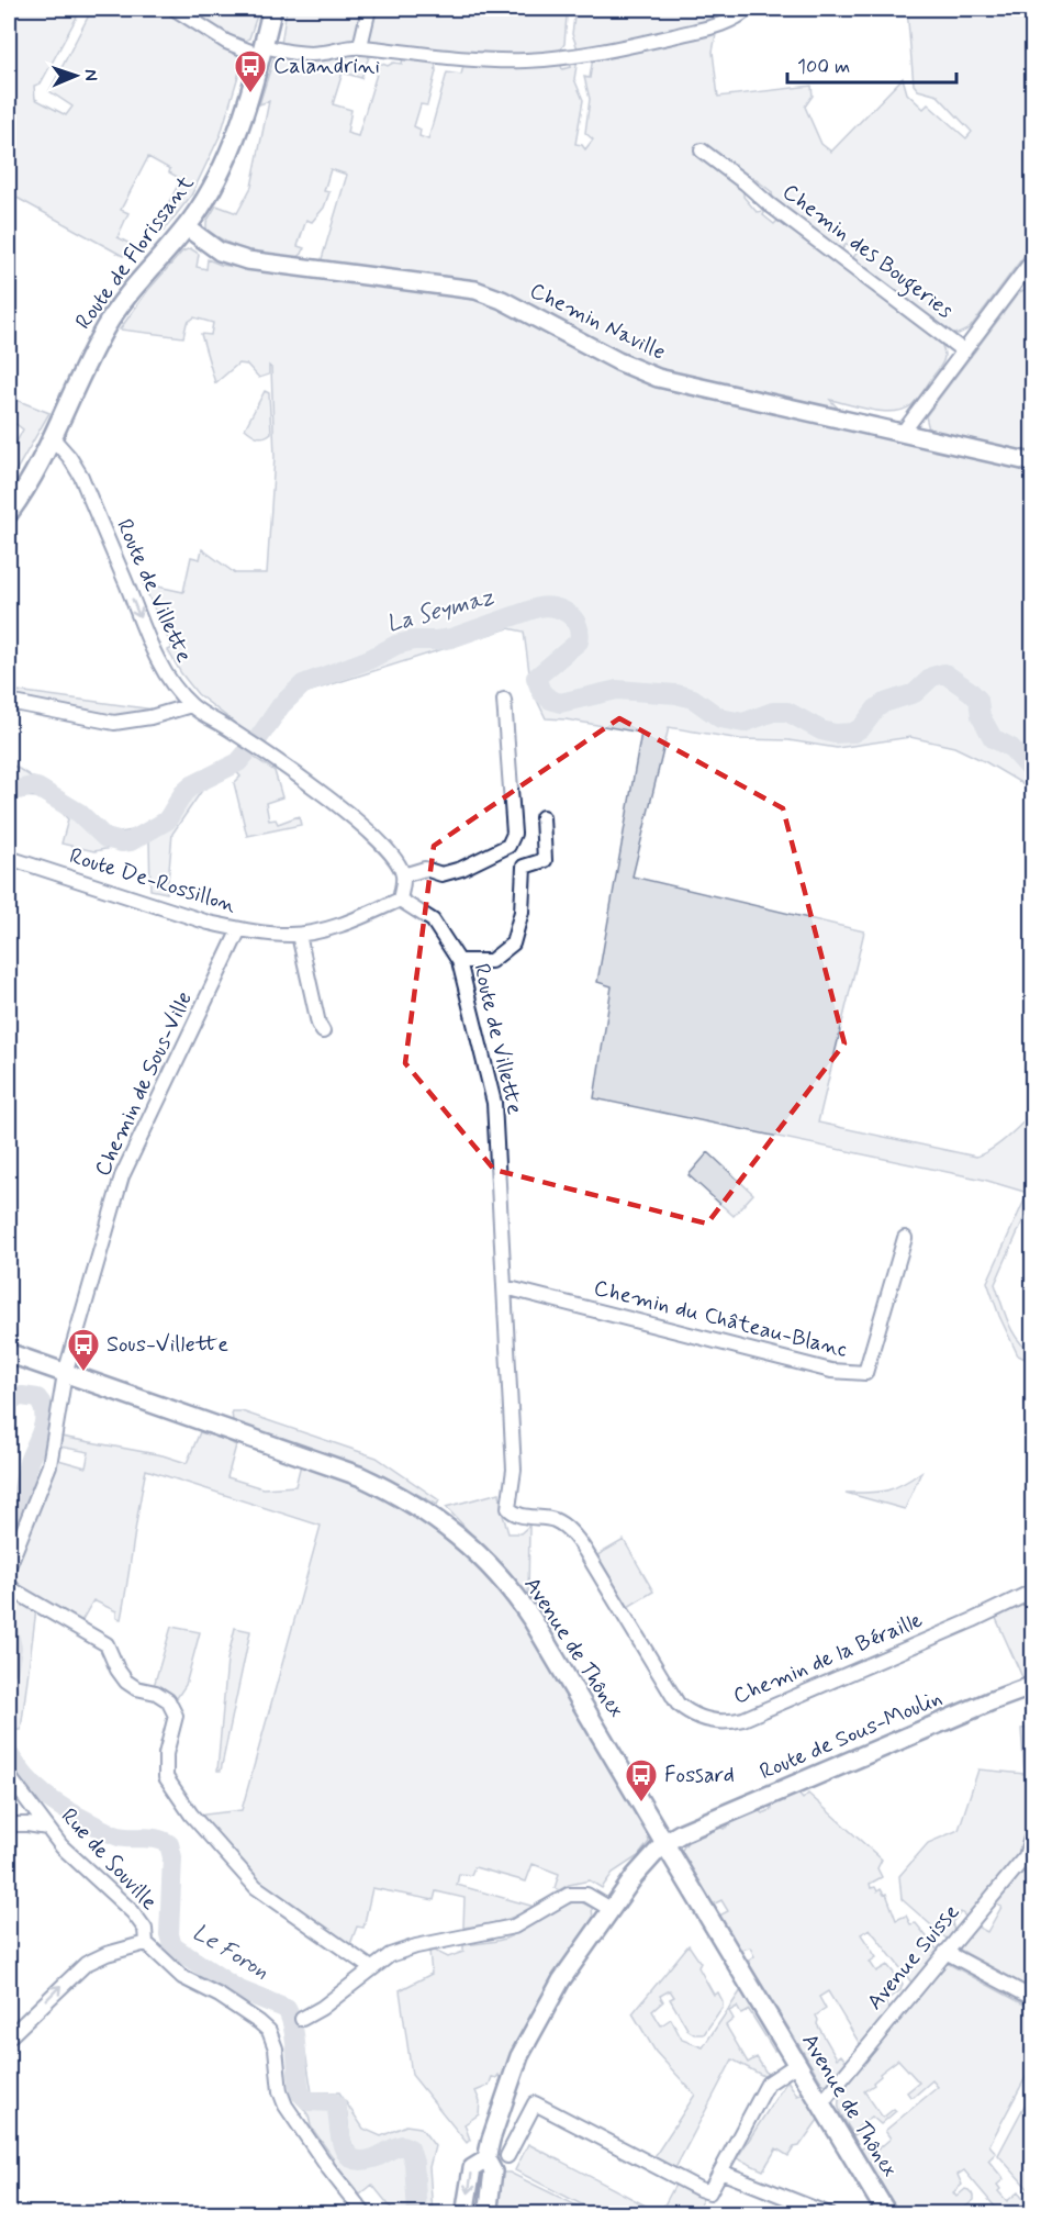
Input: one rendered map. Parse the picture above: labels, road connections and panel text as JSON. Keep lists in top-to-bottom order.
{
  "streets": {
    "main road": ["Route de Florissant", "Avenue de Thônex", "Route de Sous-Moulin"],
    "street": [
      "Chemin des Bougeries",
      "Chemin Naville",
      "Route de Villette",
      "Route De-Rossillon",
      "Chemin de Sous-Ville",
      "Chemin du Château-Blanc",
      "Chemin de la Béraille",
      "Rue de Souville",
      "Avenue Suisse"
    ]
  },
  "crossings": [
    ["Route de Florissant", "Chemin Naville"],
    ["Route de Florissant", "Route de Villette"],
    ["Route de Villette", "Route De-Rossillon"],
    ["Route de Villette", "Chemin du Château-Blanc"],
    ["Route de Villette", "Chemin de la Béraille"],
    ["Route De-Rossillon", "Chemin de Sous-Ville"],
    ["Chemin de Sous-Ville", "Avenue de Thônex"],
    ["Avenue de Thônex", "Route de Sous-Moulin"],
    ["Avenue de Thônex", "Avenue Suisse"]
  ],
  "water": ["La Seymaz", "Le Foron"],
  "places": {
    "bus stop": ["Calandrini", "Sous-Villette", "Fossard"]
  },
  "scale_bar": "100 m",
  "north": "right"
}
